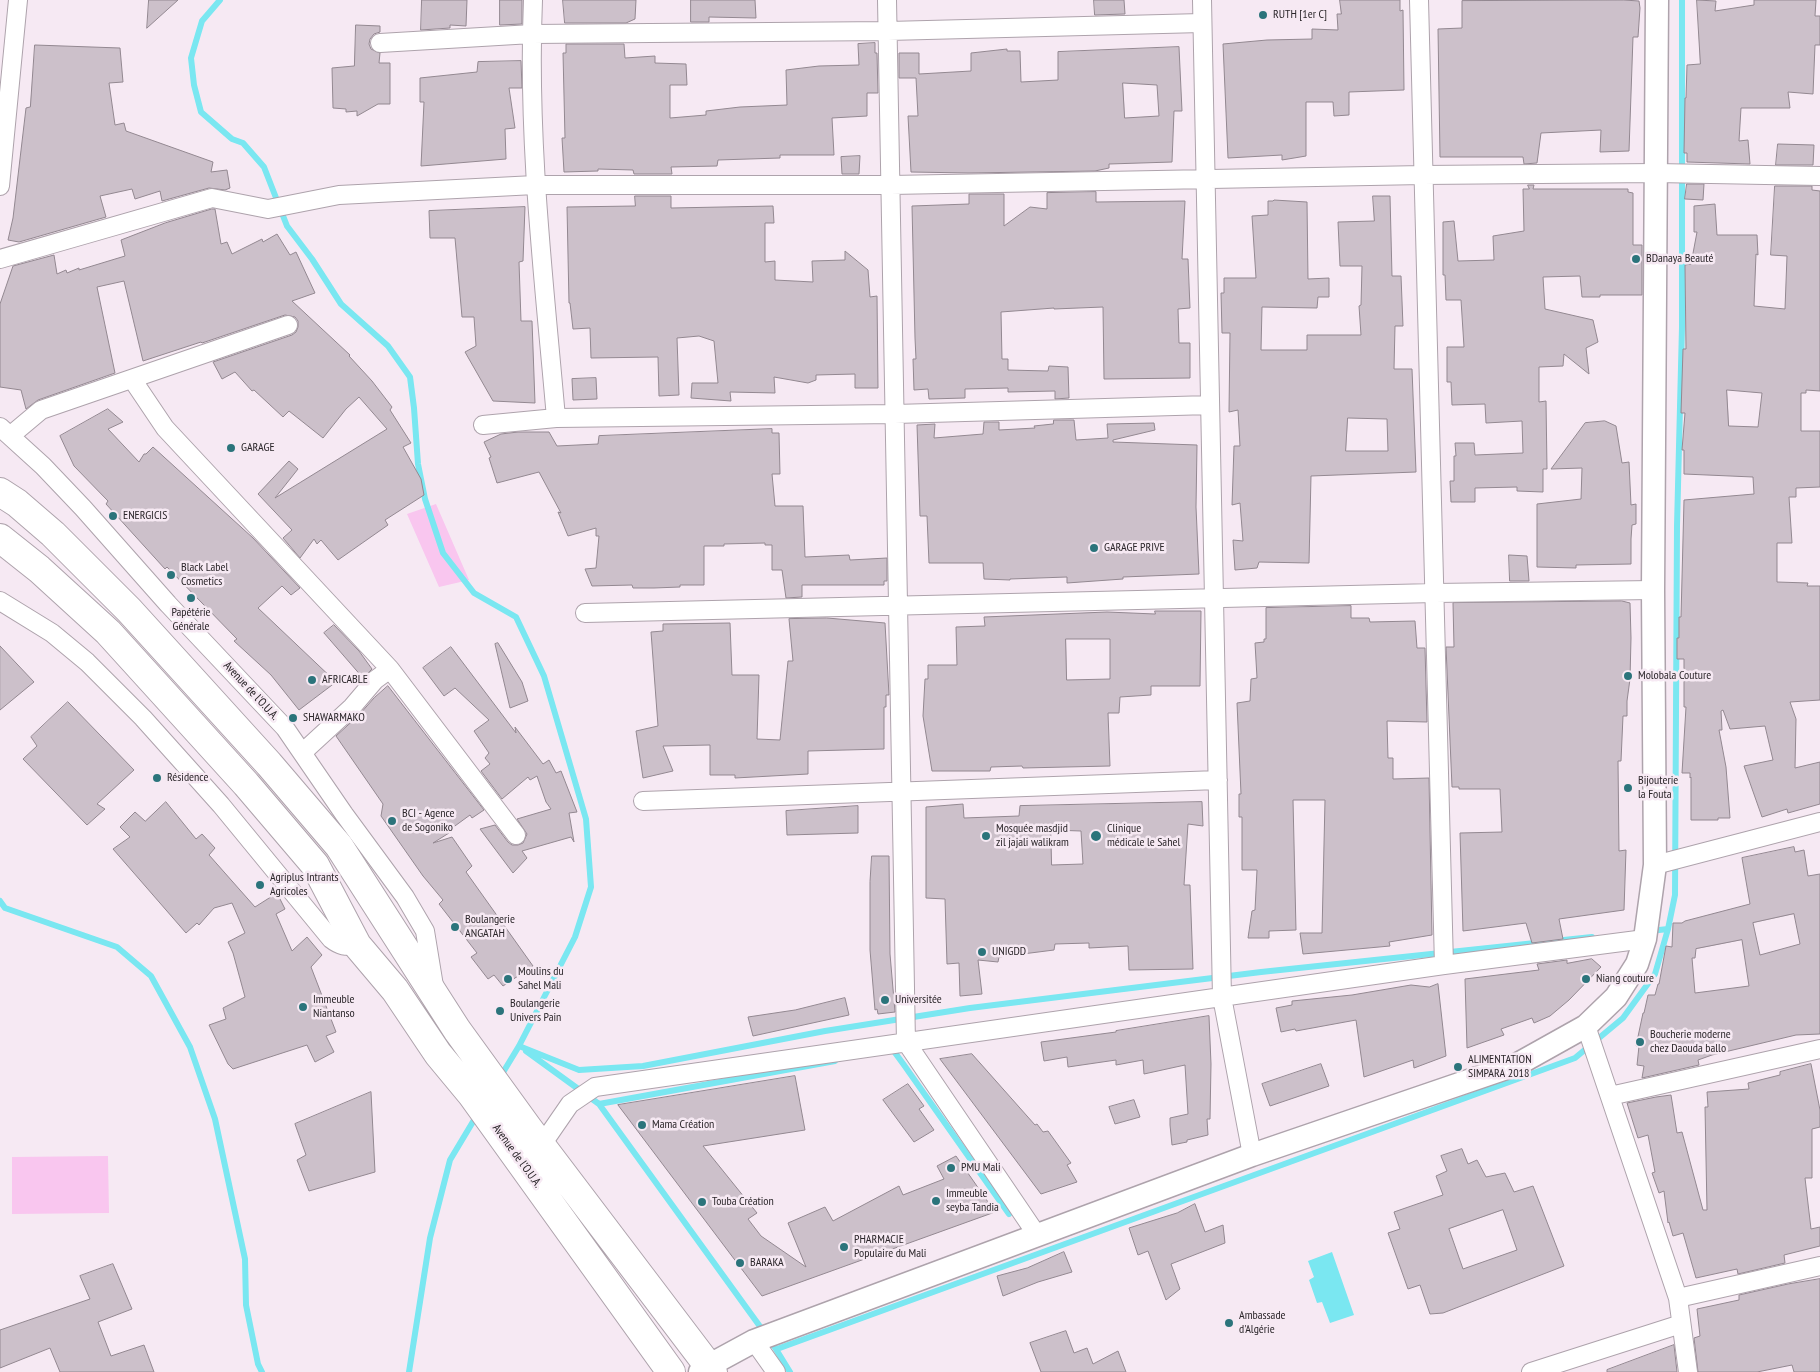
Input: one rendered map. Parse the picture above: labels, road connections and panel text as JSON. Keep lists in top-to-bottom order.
{
  "streets": {
    "highway": ["Avenue de l'O.U.A."]
  },
  "places": [
    "RUTH [1er C]",
    "BDanaya Beauté",
    "GARAGE",
    "ENERGICIS",
    "GARAGE PRIVE",
    "Black Label Cosmetics",
    "Papétérie Générale",
    "Molobala Couture",
    "AFRICABLE",
    "SHAWARMAKO",
    "Résidence",
    "Bijouterie la Fouta",
    "BCI - Agence de Sogoniko",
    "Mosquée masdjid zil jajali walikram",
    "Clinique médicale le Sahel",
    "Agriplus Intrants Agricoles",
    "Boulangerie ANGATAH",
    "UNIGDD",
    "Moulins du Sahel Mali",
    "Niang couture",
    "Universitée",
    "Immeuble Niantanso",
    "Boulangerie Univers Pain",
    "Boucherie moderne chez Daouda ballo",
    "ALIMENTATION SIMPARA 2018",
    "Mama Création",
    "PMU Mali",
    "Immeuble seyba Tandia",
    "Touba Création",
    "PHARMACIE Populaire du Mali",
    "BARAKA",
    "Ambassade d'Algérie"
  ]
}
